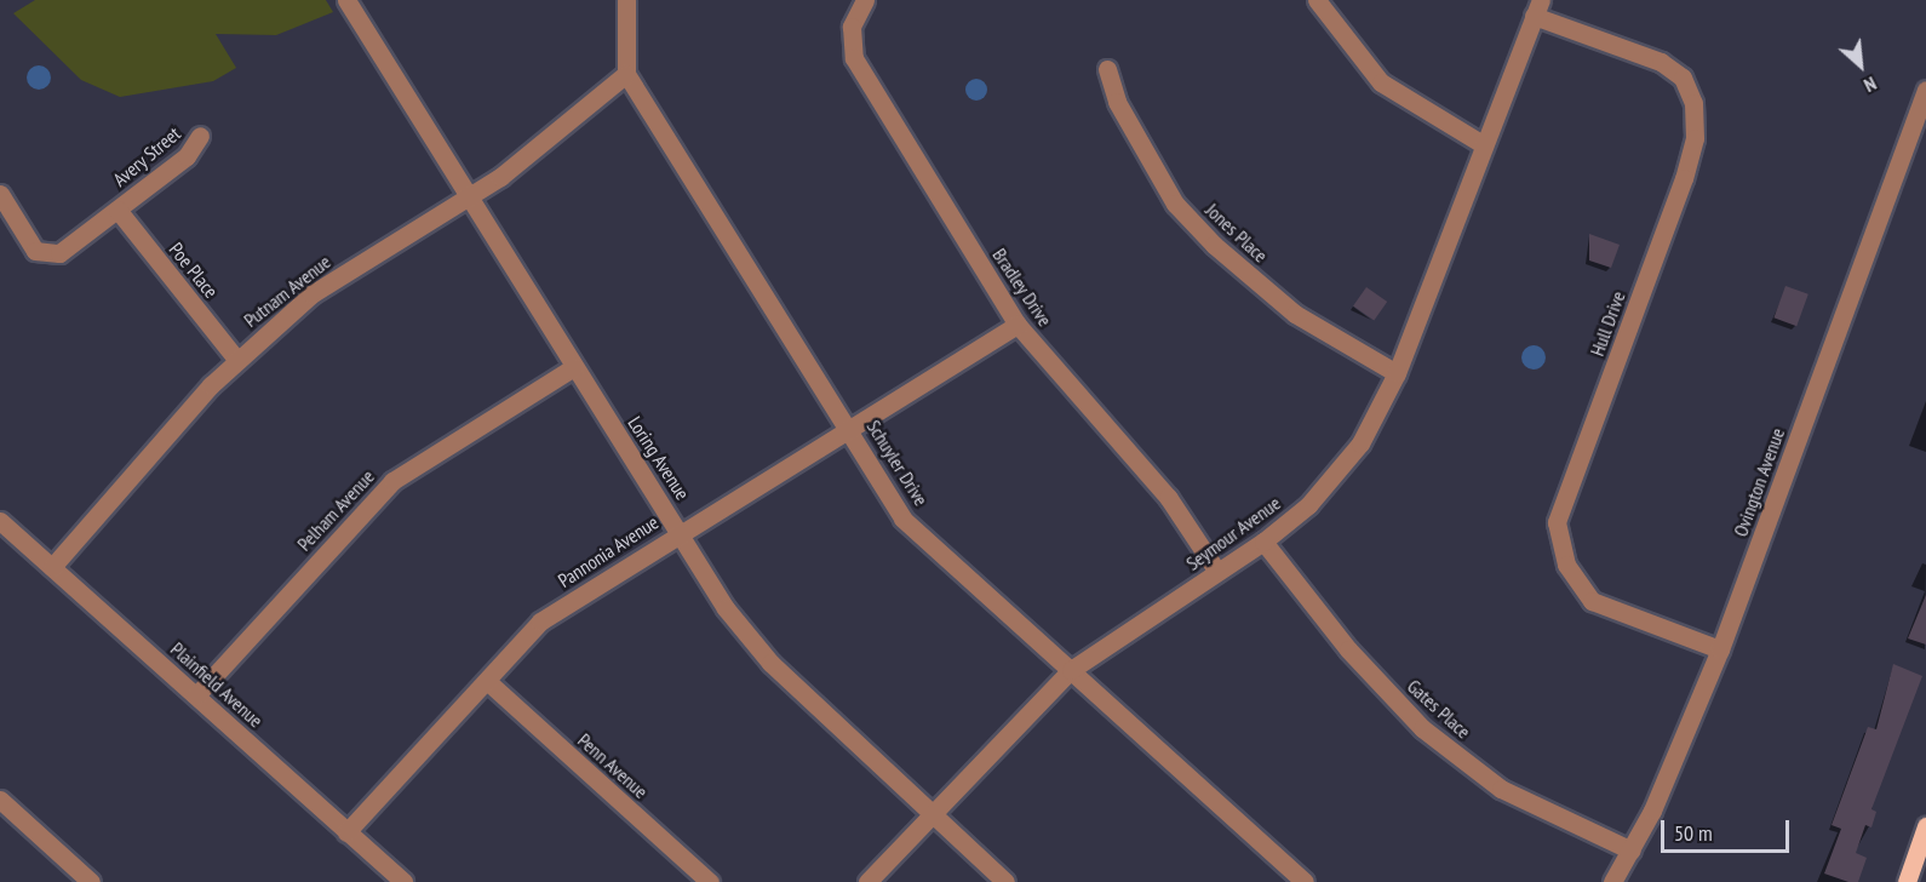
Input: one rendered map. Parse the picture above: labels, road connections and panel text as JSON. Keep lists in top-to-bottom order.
{
  "streets": {
    "street": [
      "Avery Street",
      "Jones Place",
      "Poe Place",
      "Bradley Drive",
      "Putnam Avenue",
      "Hull Drive",
      "Loring Avenue",
      "Schuyler Drive",
      "Ovington Avenue",
      "Pelham Avenue",
      "Seymour Avenue",
      "Pannonia Avenue",
      "Plainfield Avenue",
      "Gates Place",
      "Penn Avenue"
    ]
  },
  "crossings": [
    ["Avery Street", "Poe Place"],
    ["Jones Place", "Seymour Avenue"],
    ["Poe Place", "Putnam Avenue"],
    ["Bradley Drive", "Seymour Avenue"],
    ["Bradley Drive", "Pannonia Avenue"],
    ["Putnam Avenue", "Loring Avenue"],
    ["Putnam Avenue", "Schuyler Drive"],
    ["Putnam Avenue", "Plainfield Avenue"],
    ["Hull Drive", "Ovington Avenue"],
    ["Hull Drive", "Seymour Avenue"],
    ["Loring Avenue", "Pelham Avenue"],
    ["Loring Avenue", "Seymour Avenue"],
    ["Loring Avenue", "Pannonia Avenue"],
    ["Schuyler Drive", "Seymour Avenue"],
    ["Schuyler Drive", "Pannonia Avenue"],
    ["Ovington Avenue", "Gates Place"],
    ["Pelham Avenue", "Plainfield Avenue"],
    ["Seymour Avenue", "Gates Place"],
    ["Pannonia Avenue", "Plainfield Avenue"],
    ["Pannonia Avenue", "Penn Avenue"]
  ],
  "scale_bar": "50 m",
  "north": "bottom right"
}
